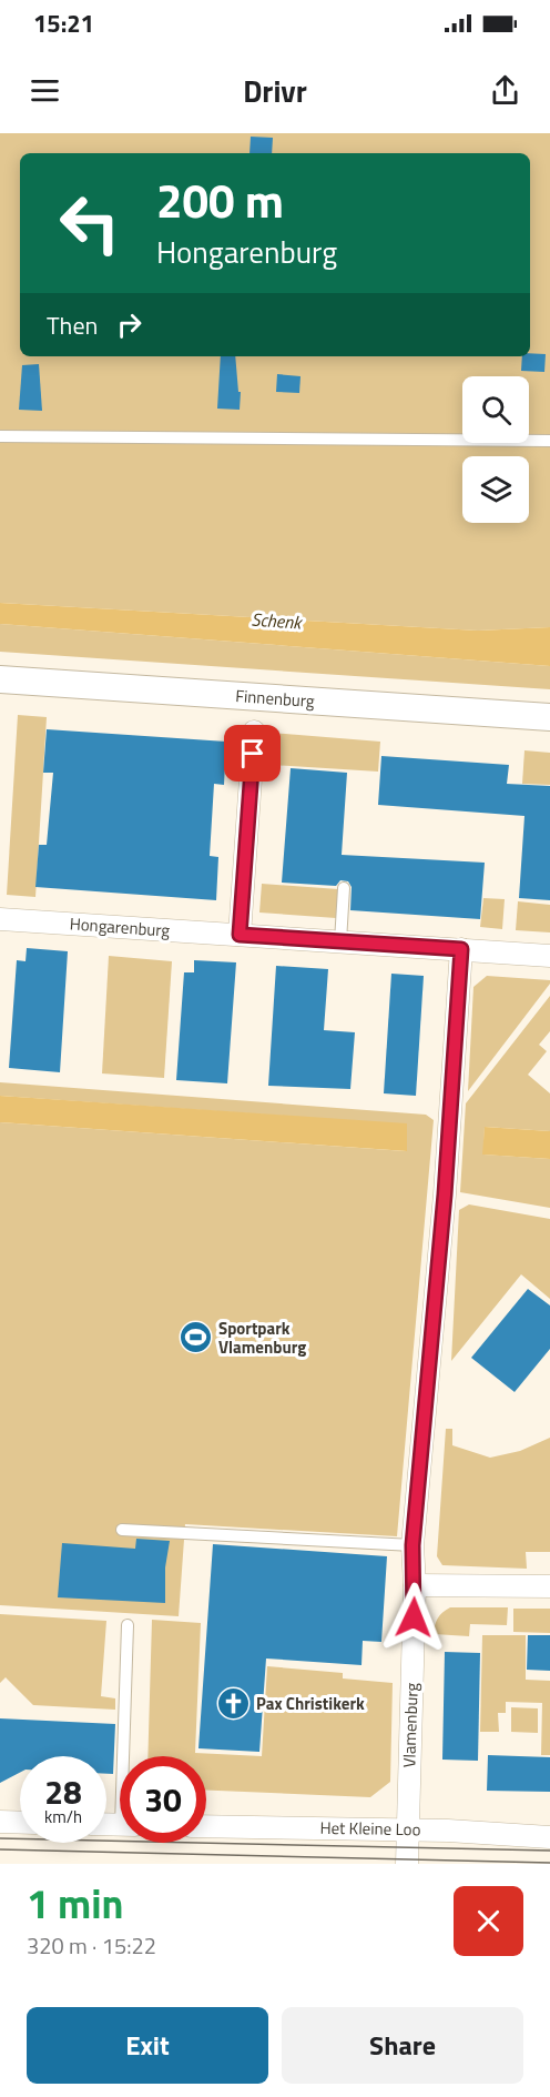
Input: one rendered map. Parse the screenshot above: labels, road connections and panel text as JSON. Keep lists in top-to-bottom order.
{
  "streets": {
    "street": [
      "Finnenburg",
      "Hongarenburg",
      "Vlamenburg",
      "Het Kleine Loo"
    ]
  },
  "crossings": [
    ["Hongarenburg", "Vlamenburg"],
    ["Vlamenburg", "Het Kleine Loo"]
  ],
  "water": ["Schenk"],
  "places": {
    "sports": ["Sportpark Vlamenburg"],
    "church": ["Pax Christikerk"]
  },
  "page": {
    "status": "15:21",
    "header": "Drivr",
    "turn": ["200 m", "Hongarenburg"],
    "then": "Then",
    "speed": "28 km/h",
    "limit": "30",
    "heading": ["1 min", "320 m · 15:22"],
    "buttons": ["Exit", "Share"]
  }
}
